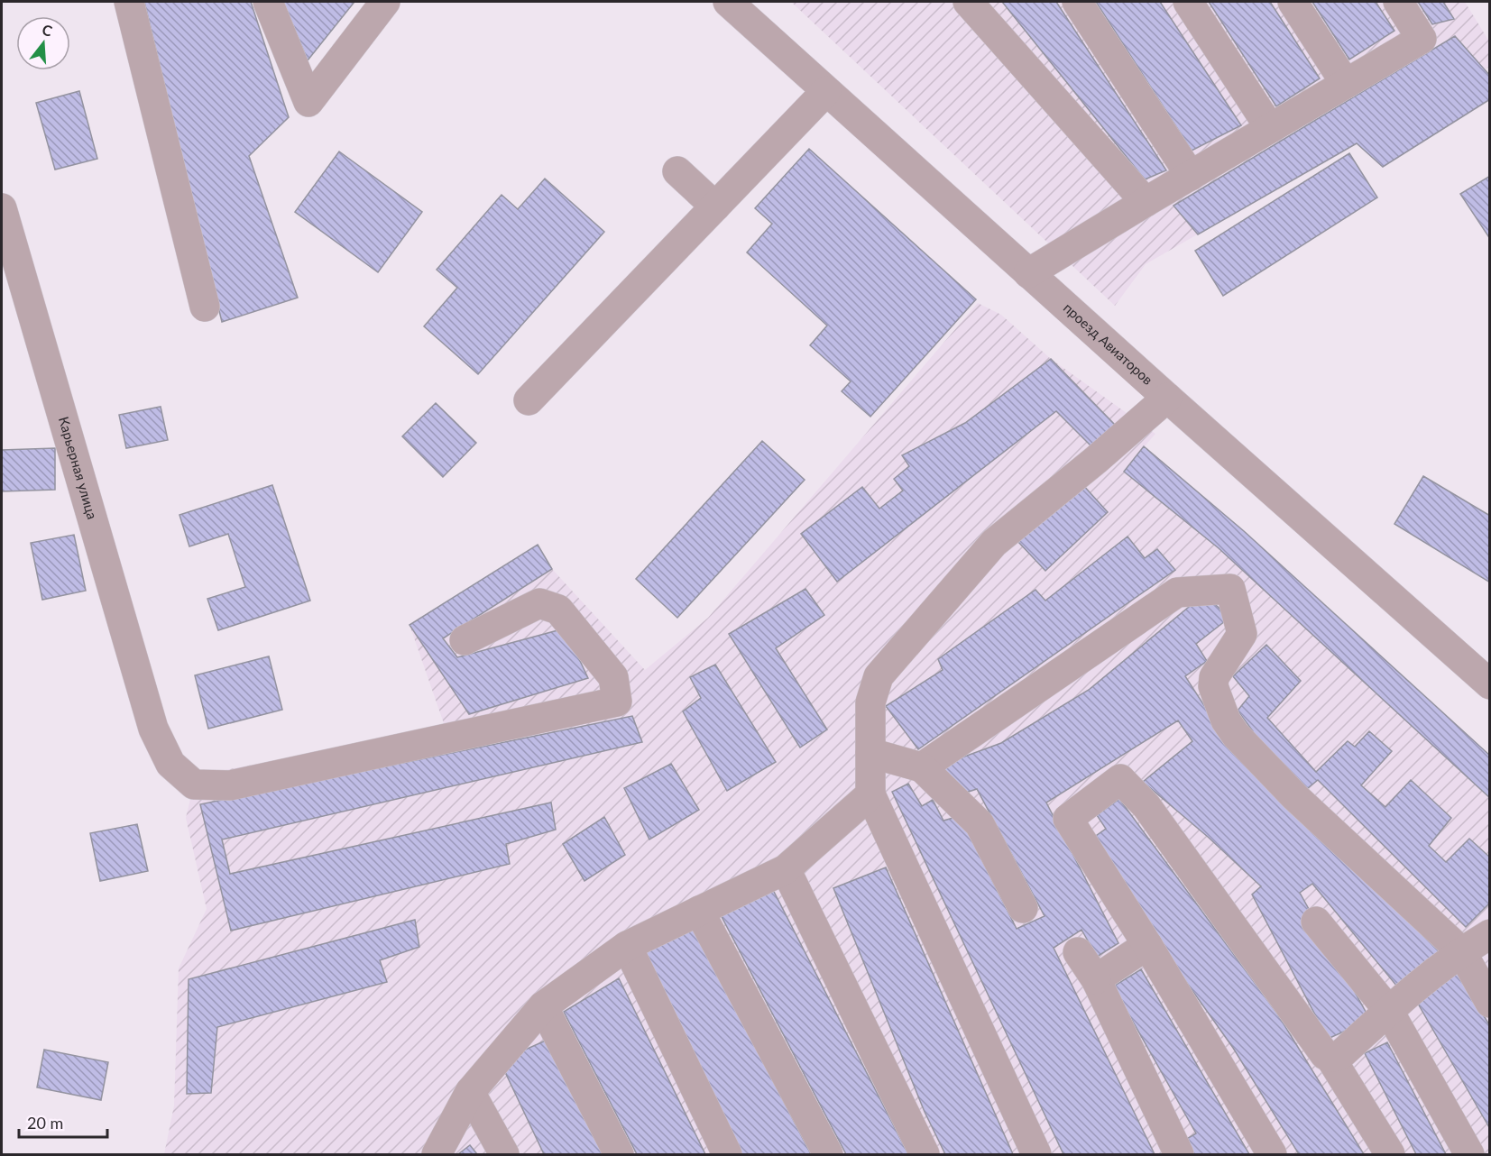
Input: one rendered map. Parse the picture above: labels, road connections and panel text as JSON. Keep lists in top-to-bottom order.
{
  "streets": {
    "street": ["проезд Авиаторов", "Карьерная улица"]
  },
  "scale_bar": "20 m",
  "north": "top"
}
